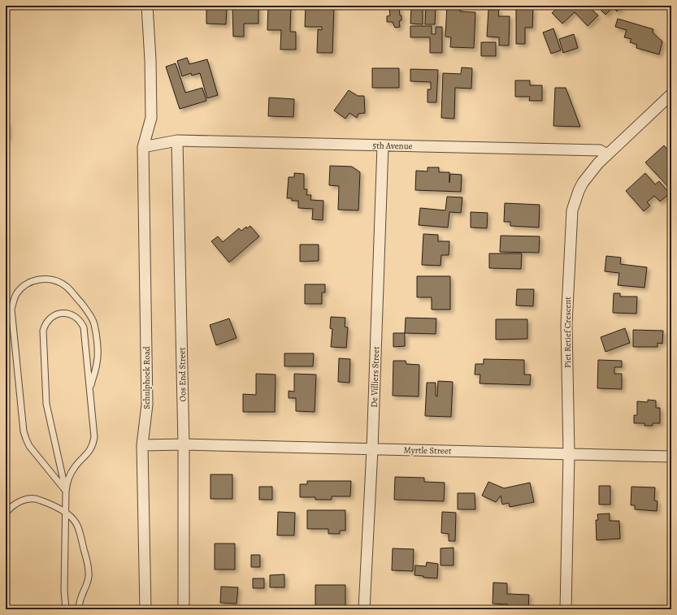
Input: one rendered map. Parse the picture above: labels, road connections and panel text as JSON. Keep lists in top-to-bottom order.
{
  "streets": {
    "street": [
      "5th Avenue",
      "Piet Retief Crescent",
      "Oos End Street",
      "De Villiers Street",
      "Schulphoek Road",
      "Myrtle Street"
    ]
  },
  "crossings": [
    ["5th Avenue", "Piet Retief Crescent"],
    ["5th Avenue", "Oos End Street"],
    ["5th Avenue", "De Villiers Street"],
    ["5th Avenue", "Schulphoek Road"],
    ["Piet Retief Crescent", "Myrtle Street"],
    ["Oos End Street", "Myrtle Street"],
    ["De Villiers Street", "Myrtle Street"],
    ["Schulphoek Road", "Myrtle Street"]
  ]
}
